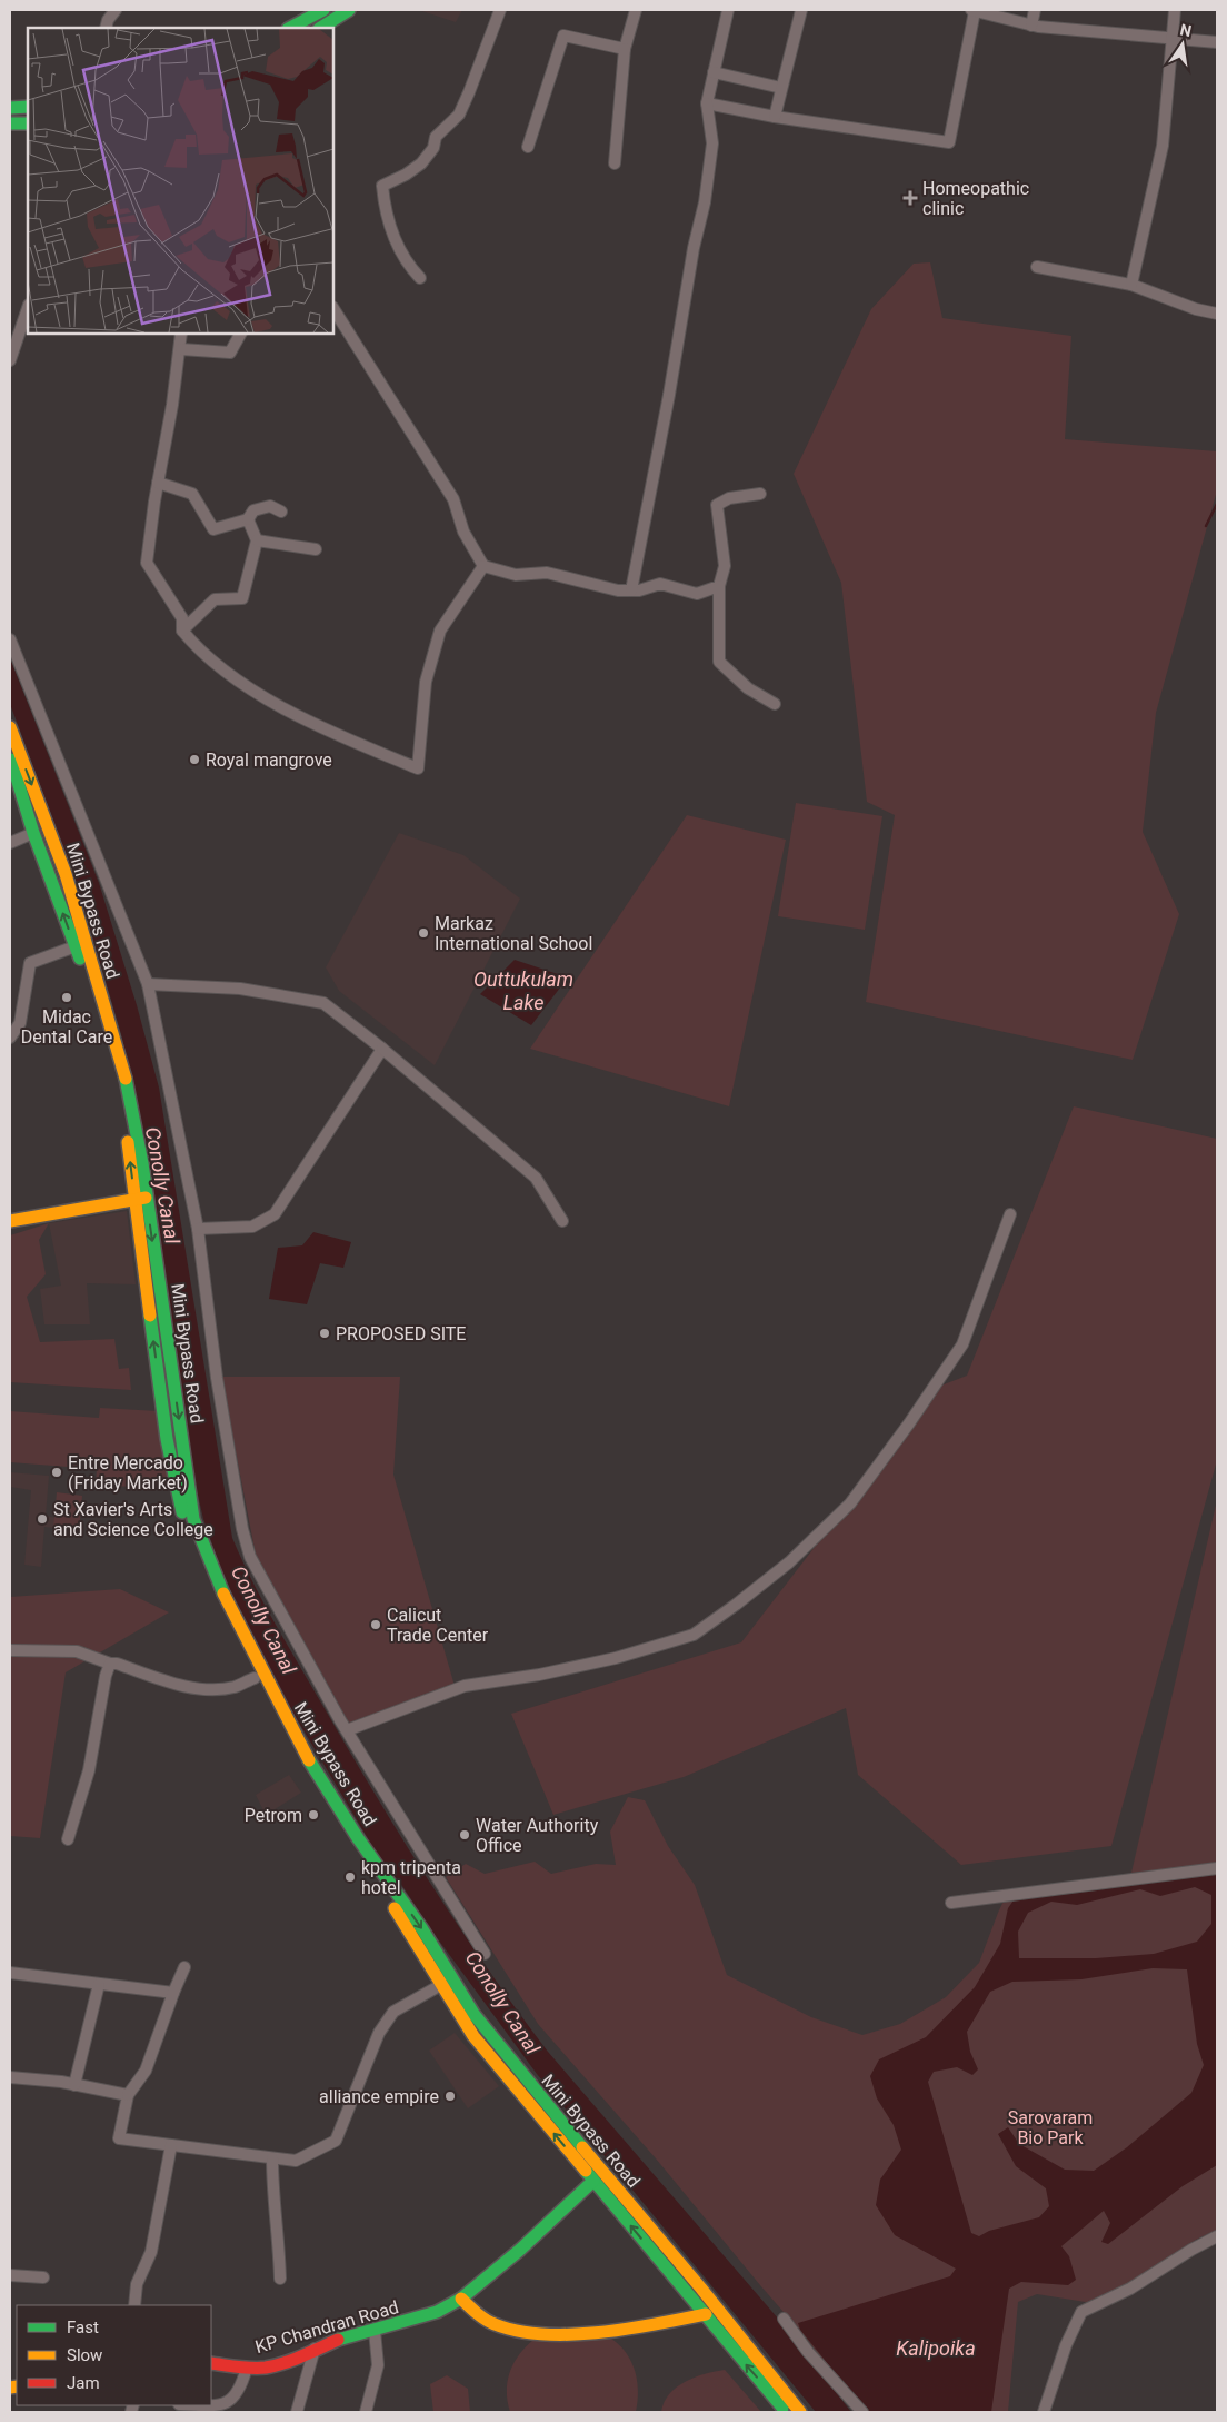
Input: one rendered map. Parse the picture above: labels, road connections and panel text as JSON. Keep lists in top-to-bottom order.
{
  "streets": {
    "main road": ["Mini Bypass Road", "KP Chandran Road"]
  },
  "crossings": [
    ["Mini Bypass Road", "KP Chandran Road"]
  ],
  "water": ["Outtukulam Lake", "Conolly Canal", "Kalipoika"],
  "parks": ["Sarovaram Bio Park"],
  "places": {
    "health": ["Homeopathic clinic"],
    "other": [
      "Royal mangrove",
      "Markaz International School",
      "Midac Dental Care",
      "PROPOSED SITE",
      "Entre Mercado (Friday Market)",
      "St Xavier's Arts and Science College",
      "Calicut Trade Center",
      "Petrom",
      "Water Authority Office",
      "kpm tripenta hotel",
      "alliance empire"
    ]
  },
  "legend": ["Fast", "Slow", "Jam"],
  "north": "top"
}
